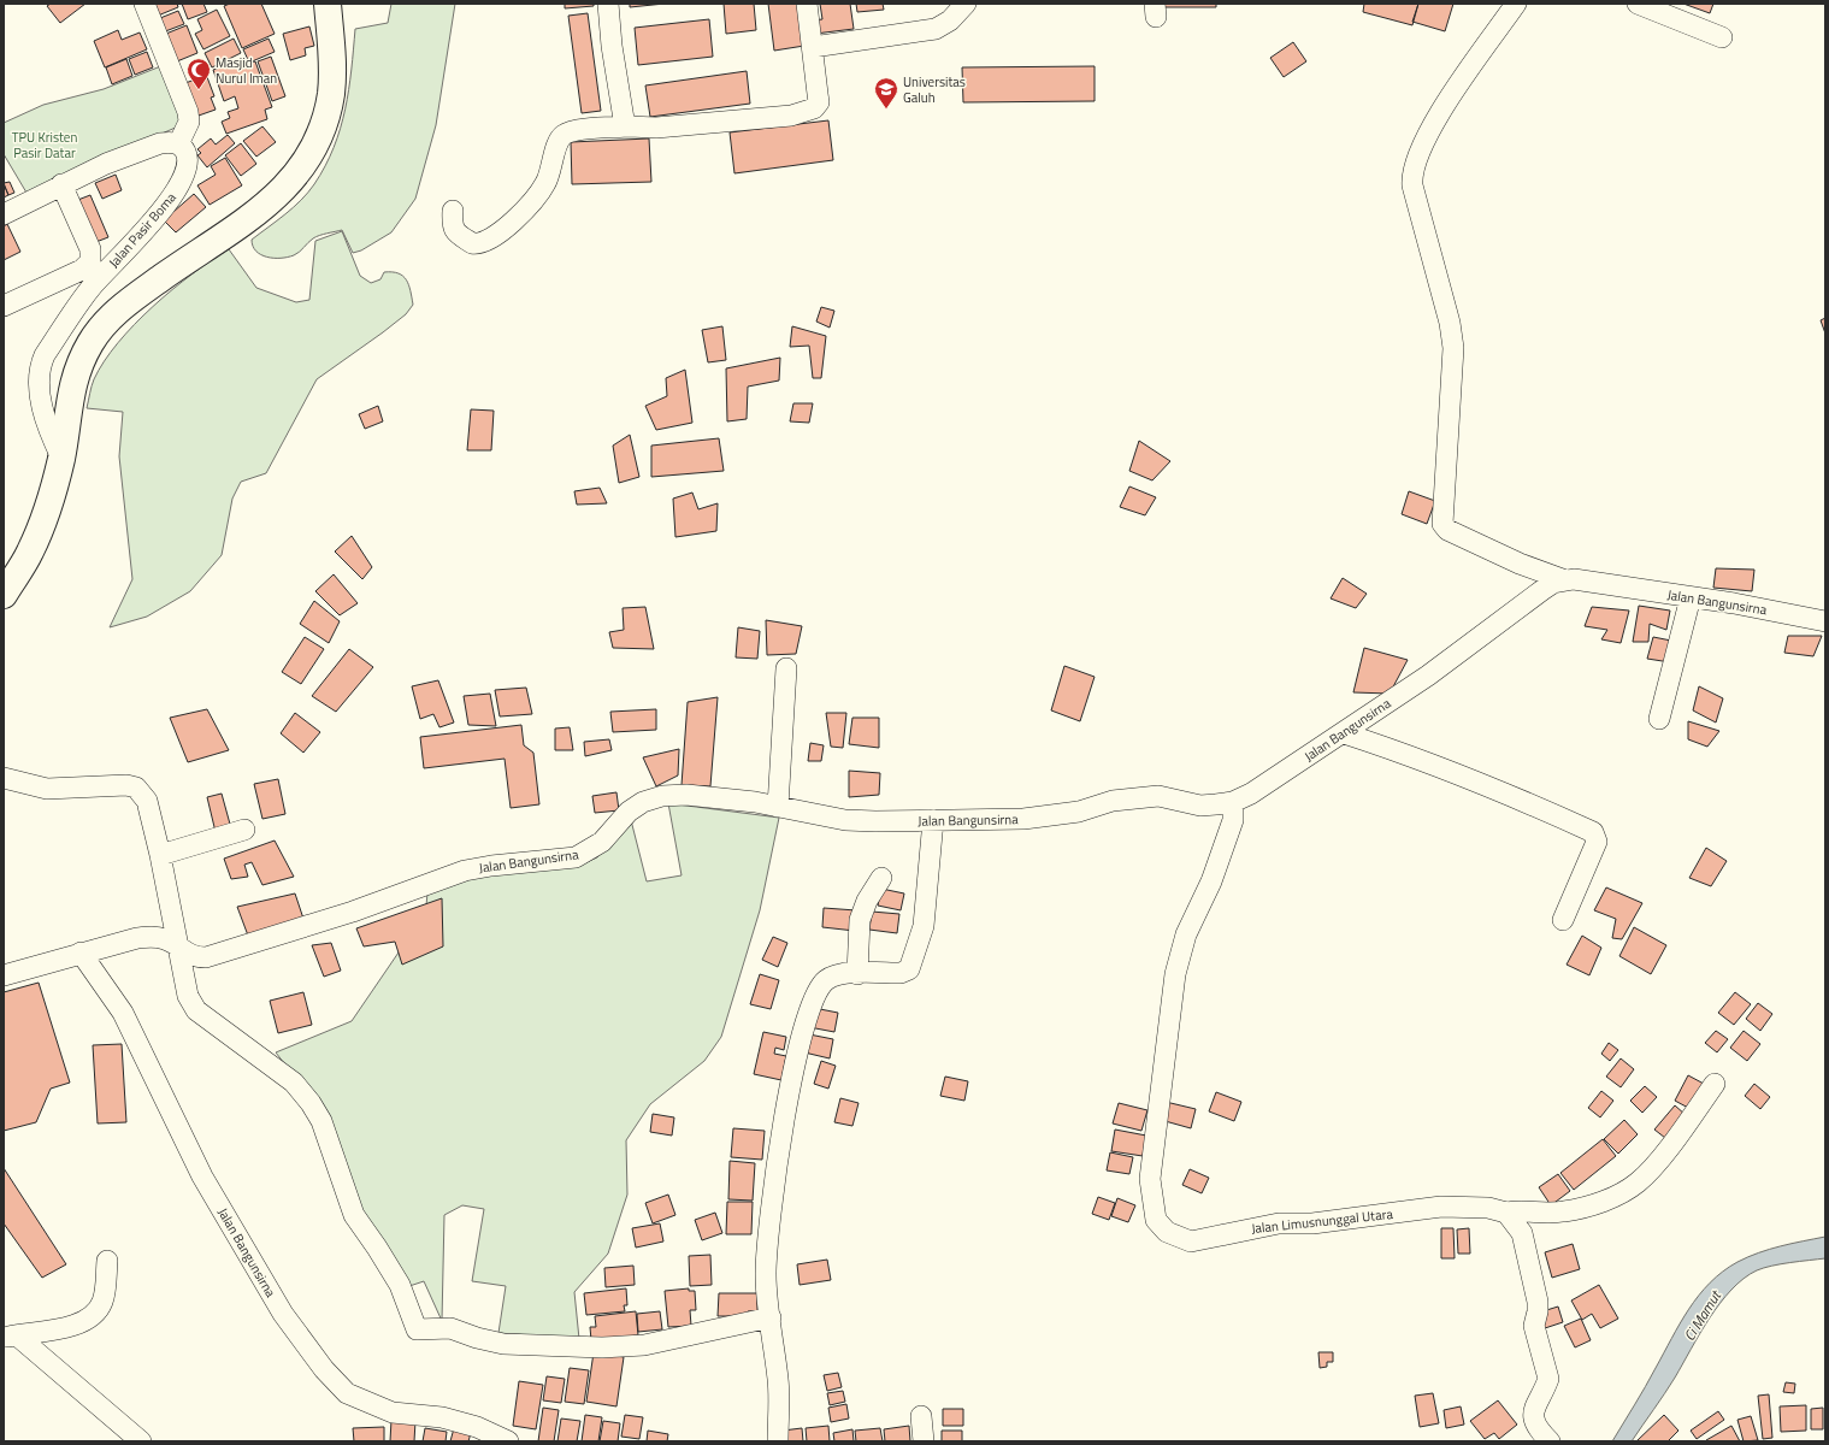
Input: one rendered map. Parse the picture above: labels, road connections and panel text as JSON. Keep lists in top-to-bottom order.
{
  "streets": {
    "street": ["Jalan Pasir Boma", "Jalan Bangunsirna", "Jalan Limusnunggal Utara"]
  },
  "crossings": [
    ["Jalan Bangunsirna", "Jalan Limusnunggal Utara"]
  ],
  "water": ["Ci Mamut"],
  "parks": ["TPU Kristen Pasir Datar"],
  "places": {
    "mosque": ["Masjid Nurul Iman"],
    "school or university": ["Universitas Galuh"]
  }
}
